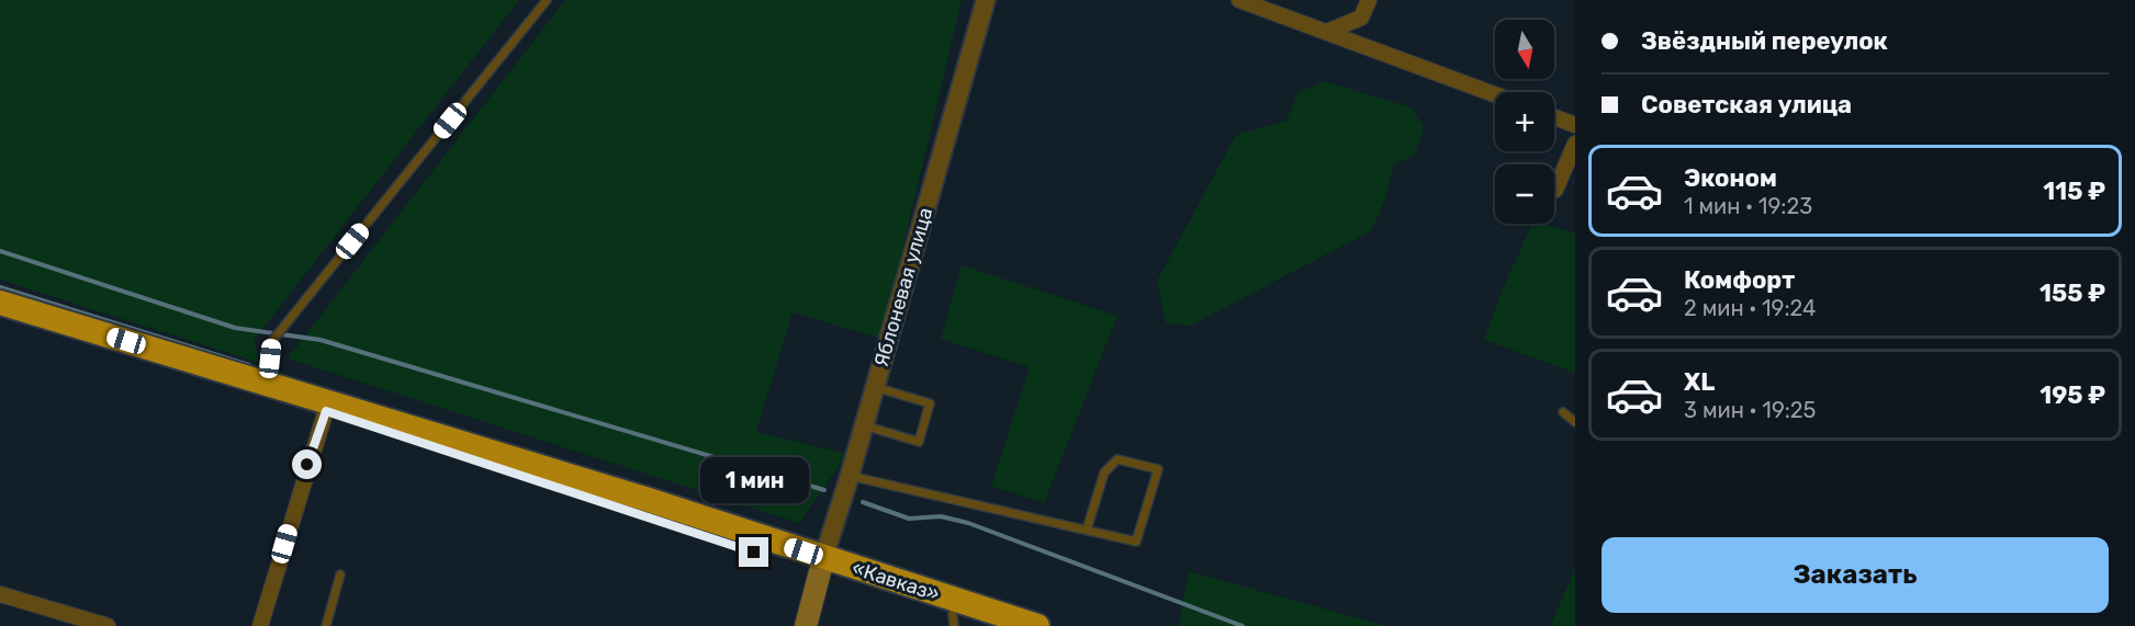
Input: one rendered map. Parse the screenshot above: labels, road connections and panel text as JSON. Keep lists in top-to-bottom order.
{
  "streets": {
    "highway": ["«Кавказ»"],
    "street": ["Яблоневая улица"]
  },
  "crossings": [
    ["Яблоневая улица", "«Кавказ»"]
  ],
  "north": "bottom",
  "page": {
    "banner": ["Звёздный переулок", "Советская улица"],
    "map_buttons": ["+", "−"],
    "list": [
      {
        "name": "Эконом",
        "note": "1 мин · 19:23",
        "value": "115 ₽"
      },
      {
        "name": "Комфорт",
        "note": "2 мин · 19:24",
        "value": "155 ₽"
      },
      {
        "name": "XL",
        "note": "3 мин · 19:25",
        "value": "195 ₽"
      }
    ],
    "bubble": "1 мин",
    "buttons": "Заказать"
  }
}
